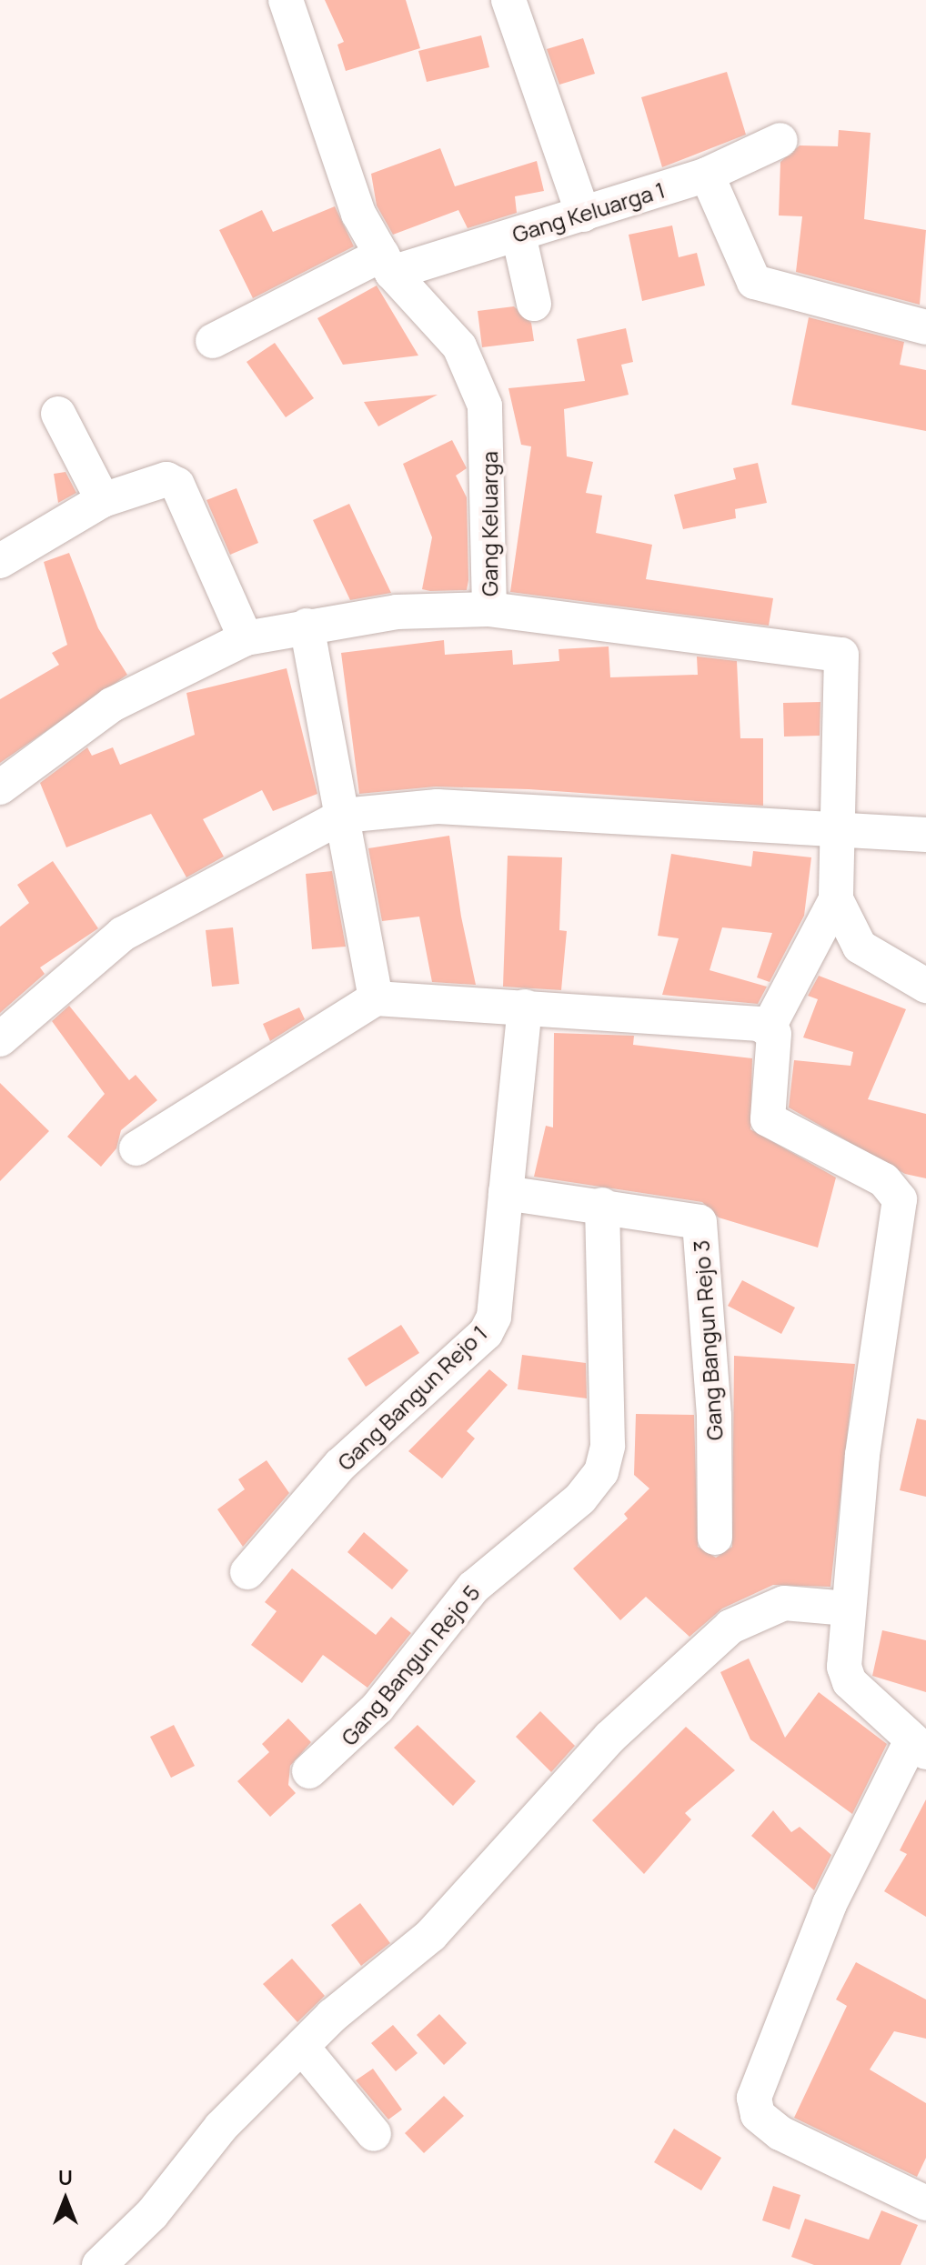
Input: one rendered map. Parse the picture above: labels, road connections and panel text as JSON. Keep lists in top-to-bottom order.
{
  "streets": {
    "street": [
      "Gang Keluarga 1",
      "Gang Keluarga",
      "Gang Bangun Rejo 3",
      "Gang Bangun Rejo 1",
      "Gang Bangun Rejo 5"
    ]
  },
  "crossings": [
    ["Gang Keluarga 1", "Gang Keluarga"],
    ["Gang Bangun Rejo 3", "Gang Bangun Rejo 1"],
    ["Gang Bangun Rejo 3", "Gang Bangun Rejo 5"]
  ],
  "north": "top"
}
